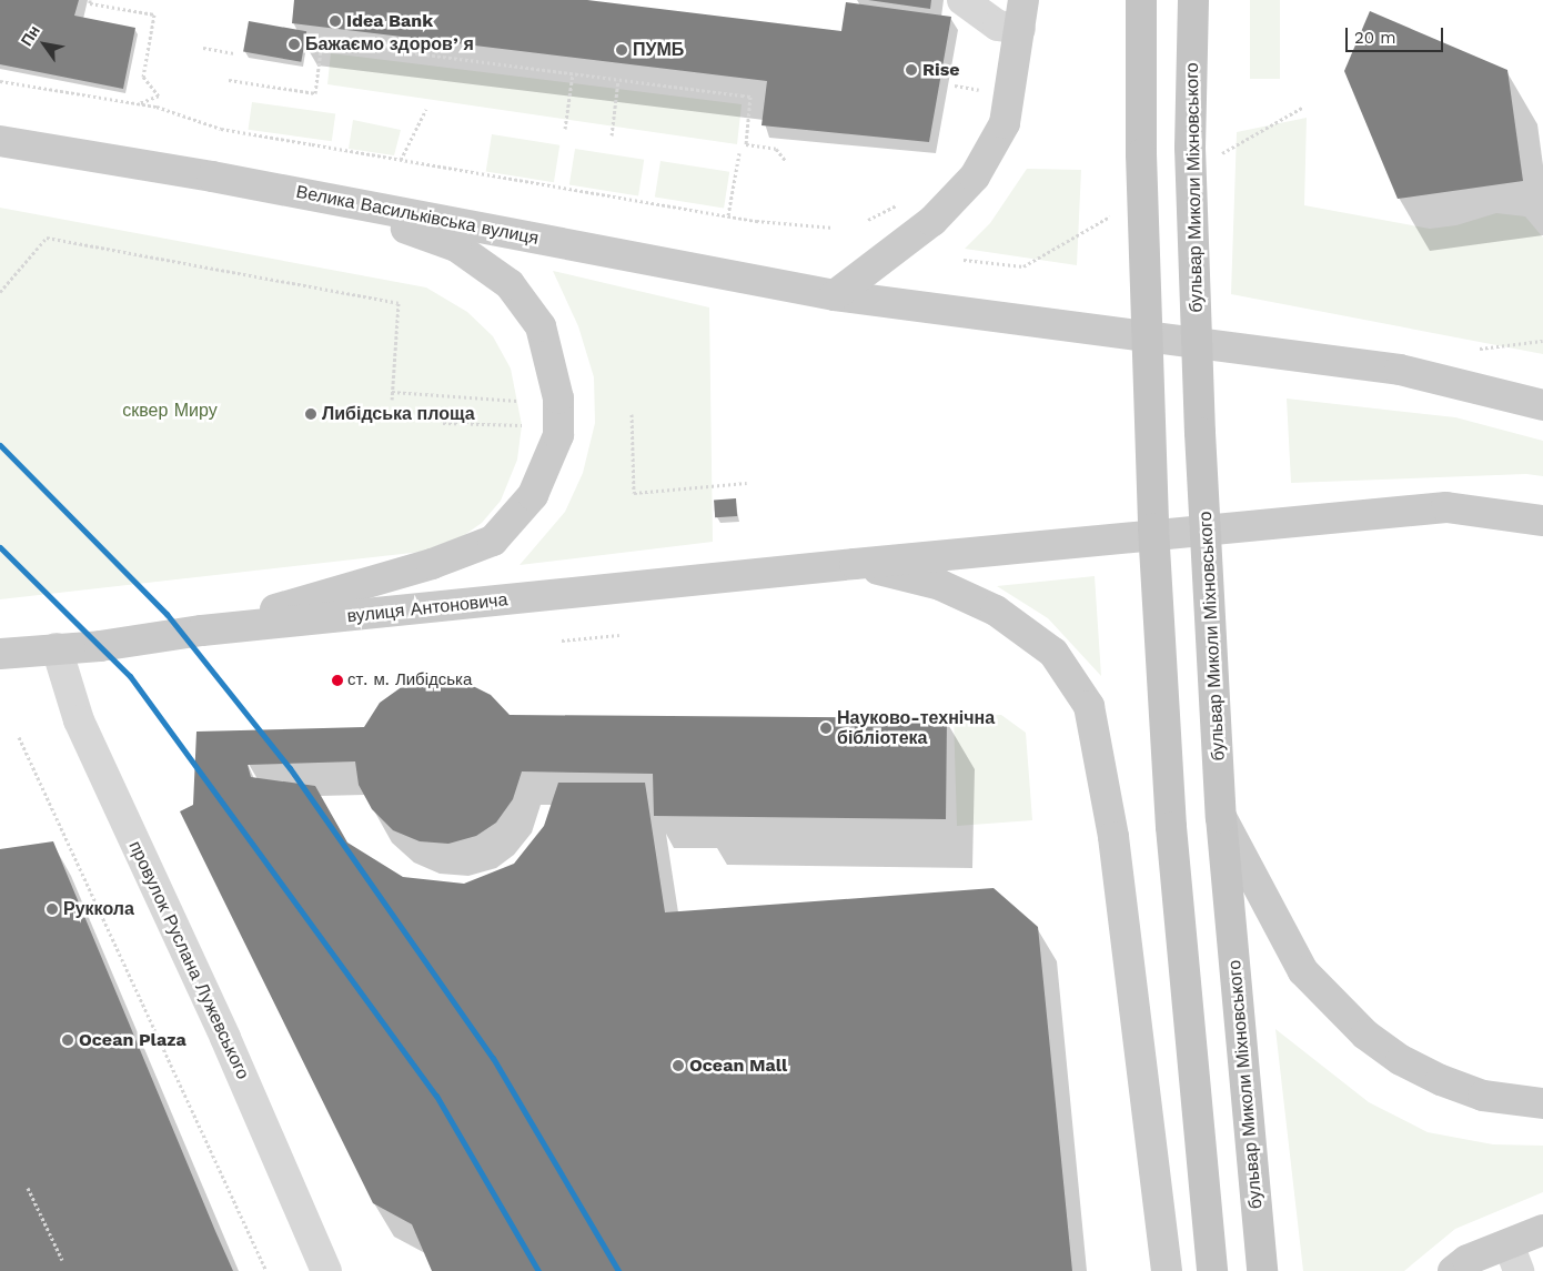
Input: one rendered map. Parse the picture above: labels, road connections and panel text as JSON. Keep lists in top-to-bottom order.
{
  "streets": {
    "highway": ["бульвар Миколи Міхновського"],
    "main road": ["Велика Васильківська вулиця", "вулиця Антоновича"],
    "street": ["провулок Руслана Лужевського"]
  },
  "crossings": [
    ["вулиця Антоновича", "провулок Руслана Лужевського"]
  ],
  "parks": ["сквер Миру"],
  "places": [
    "Idea Bank",
    "Бажаємо здоровʼя",
    "ПУМБ",
    "Rise",
    "Либідська площа",
    "ст. м. Либідська",
    "Науково-технічна бібліотека",
    "Руккола",
    "Ocean Plaza",
    "Ocean Mall"
  ],
  "scale_bar": "20 m",
  "north": "top left"
}
